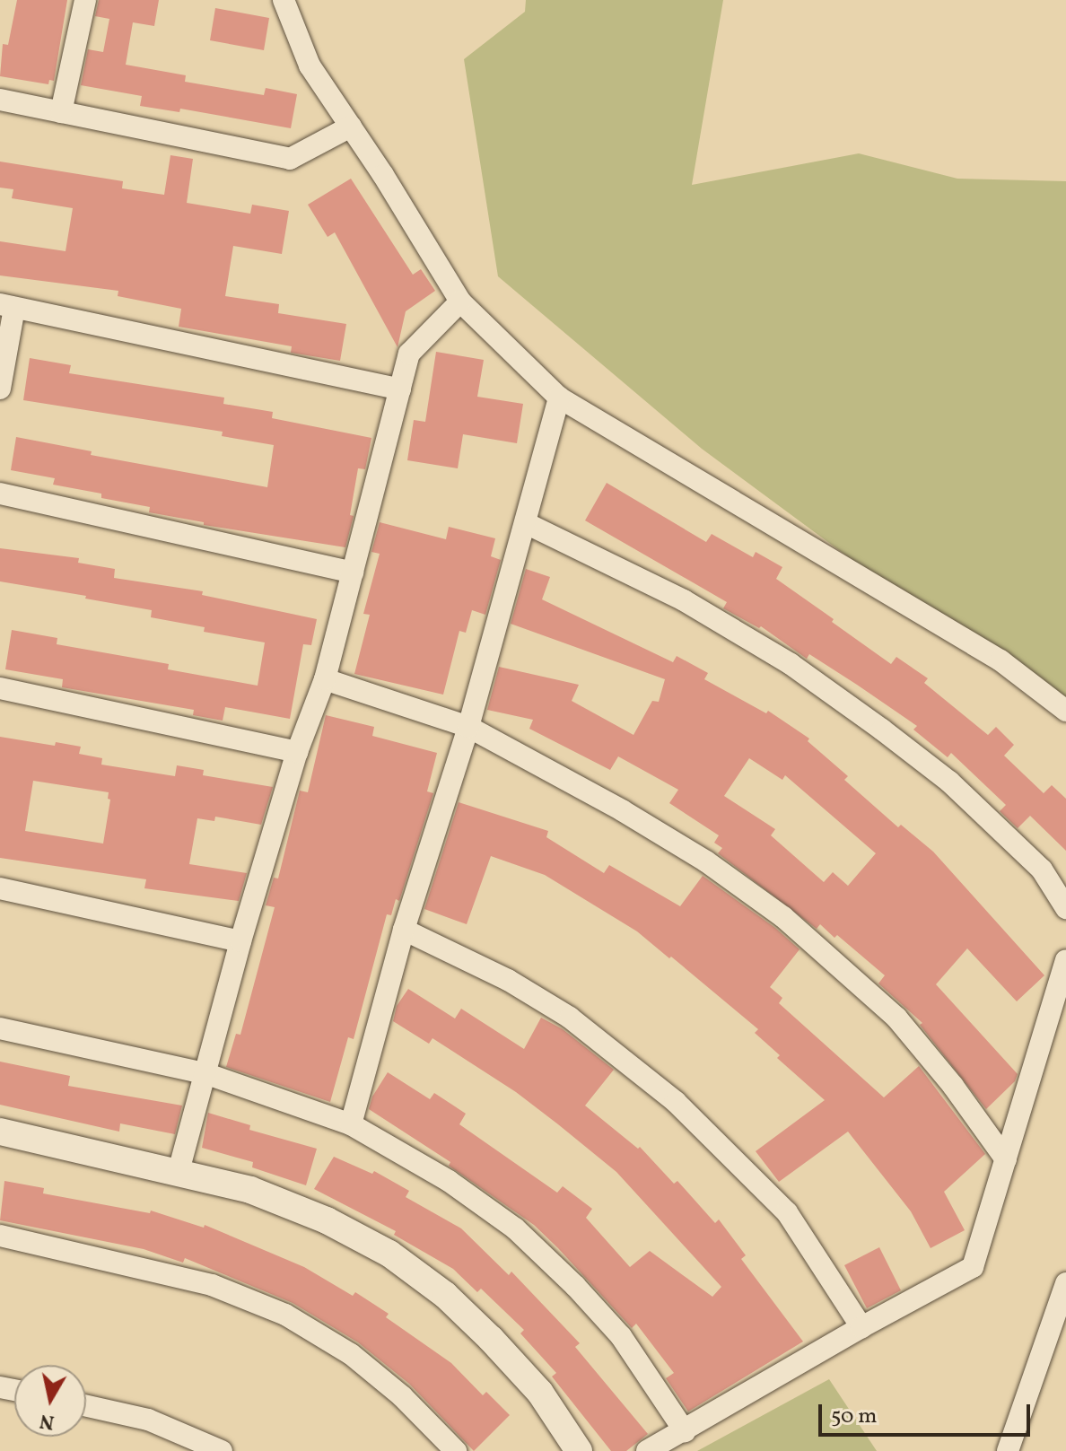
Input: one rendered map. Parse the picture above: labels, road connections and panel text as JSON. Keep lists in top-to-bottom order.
{
  "scale_bar": "50 m",
  "north": "bottom"
}
